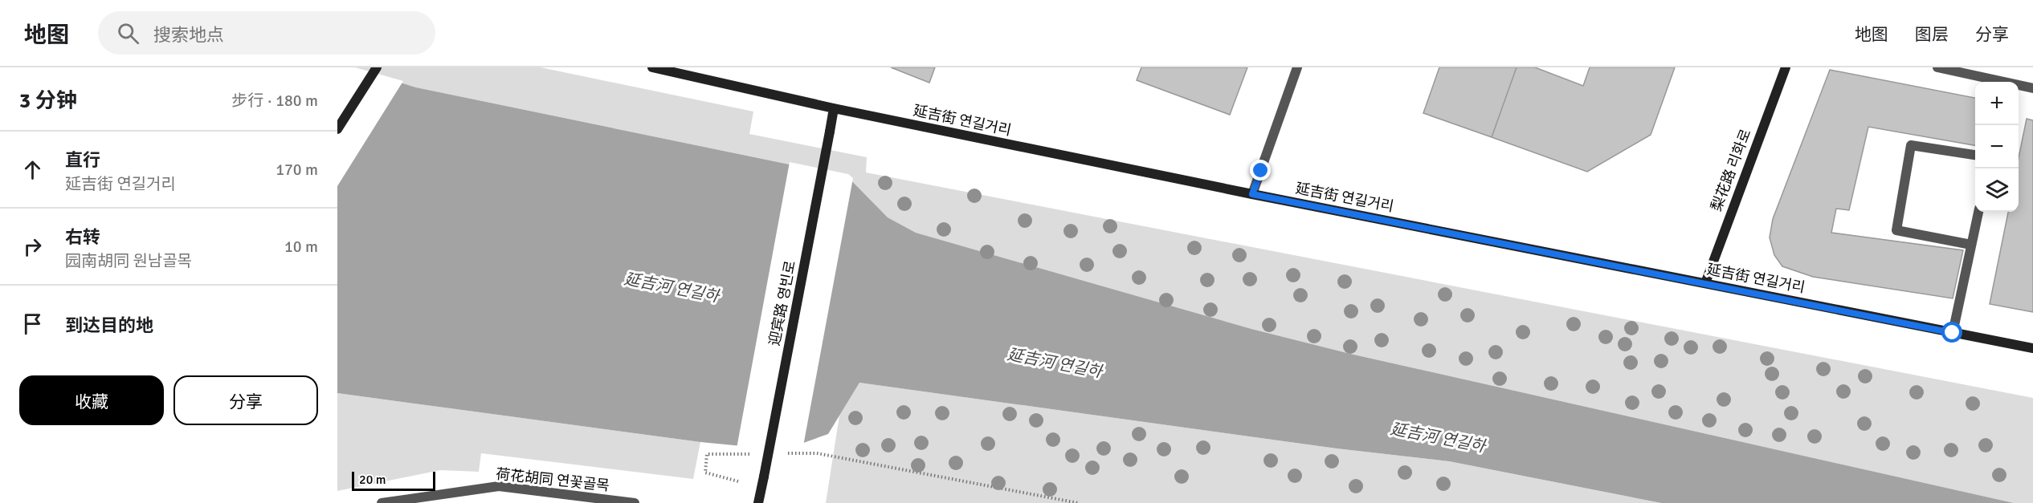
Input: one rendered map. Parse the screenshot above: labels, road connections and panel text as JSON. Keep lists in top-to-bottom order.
{
  "streets": {
    "street": [
      "延吉街 연길거리",
      "梨花路 리화로",
      "迎宾路 영빈로",
      "荷花胡同 연꽃골목"
    ]
  },
  "crossings": [
    ["延吉街 연길거리", "梨花路 리화로"],
    ["延吉街 연길거리", "迎宾路 영빈로"]
  ],
  "water": ["延吉河 연길하"],
  "scale_bar": "20 m",
  "page": {
    "header": "地图",
    "search": "搜索地点",
    "nav": ["地图", "图层", "分享"],
    "heading": ["3 分钟", "步行 · 180 m"],
    "map_buttons": ["+", "−"],
    "list": [
      ["直行", "延吉街 연길거리", "170 m"],
      ["右转", "园南胡同 원남골목", "10 m"],
      "到达目的地"
    ],
    "buttons": ["收藏", "分享"],
    "scale": "20 m"
  }
}
